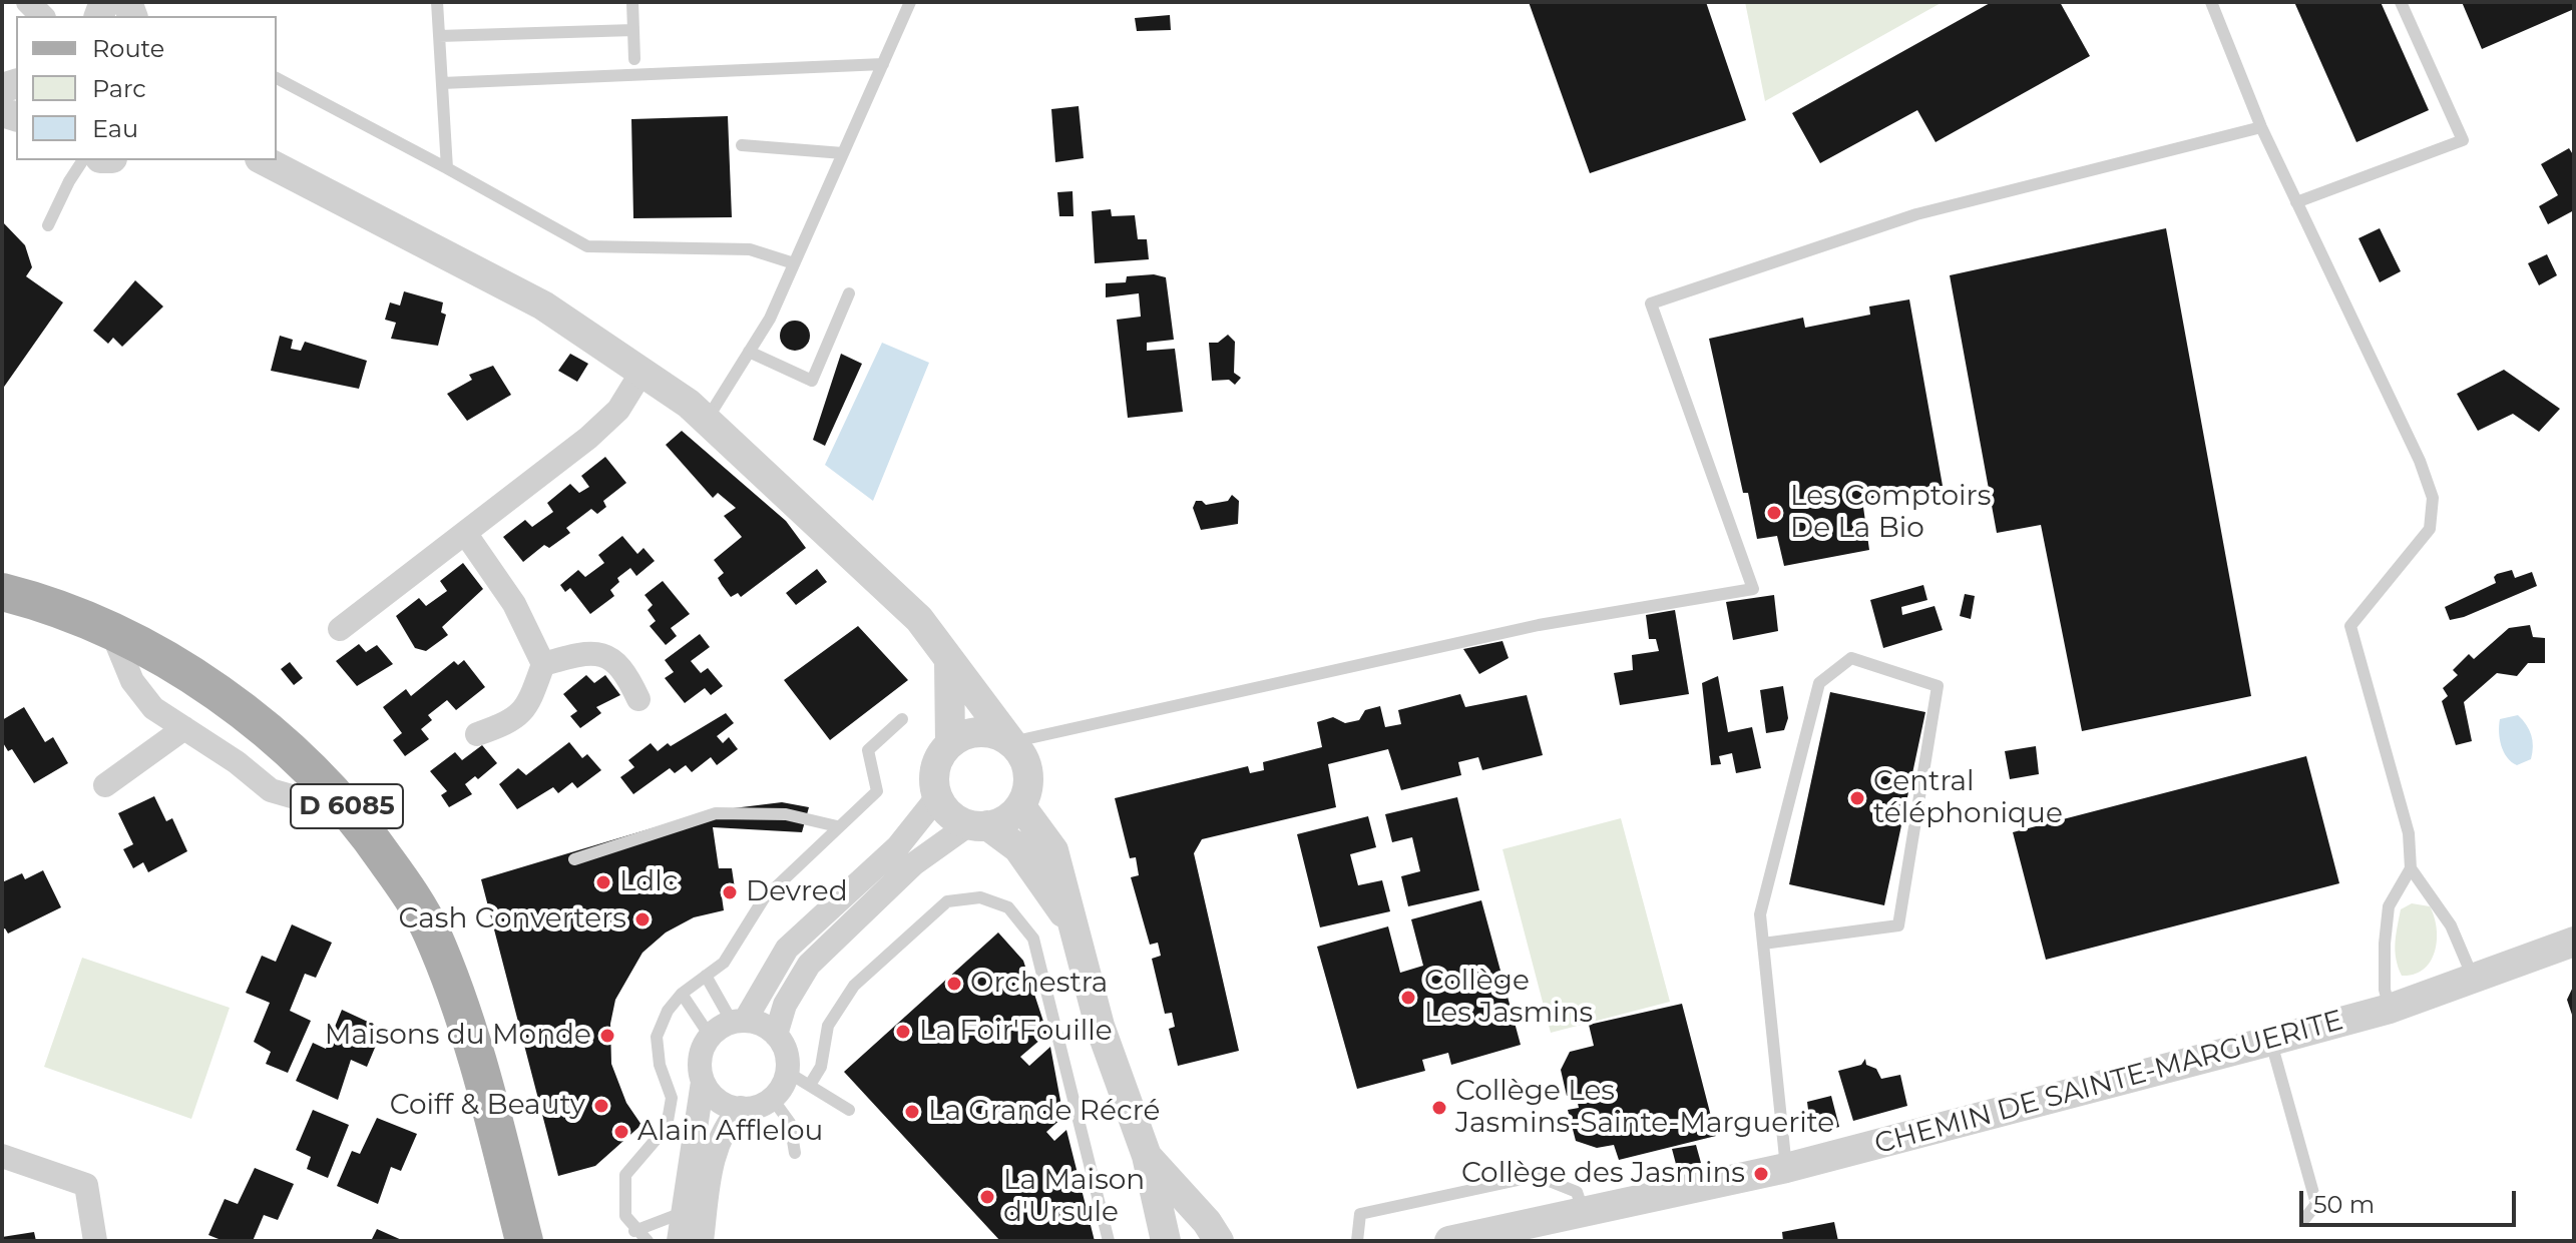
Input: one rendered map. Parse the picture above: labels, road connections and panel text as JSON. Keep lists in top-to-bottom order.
{
  "streets": {
    "main road": ["D 6085"],
    "street": ["CHEMIN DE SAINTE-MARGUERITE"]
  },
  "places": [
    "Les Comptoirs De La Bio",
    "Central téléphonique",
    "Ldlc",
    "Devred",
    "Cash Converters",
    "Orchestra",
    "Collège Les Jasmins",
    "La Foir'Fouille",
    "Maisons du Monde",
    "Coiff & Beauty",
    "Collège Les Jasmins-Sainte-Marguerite",
    "La Grande Récré",
    "Alain Afflelou",
    "Collège des Jasmins",
    "La Maison d'Ursule"
  ],
  "legend": ["Route", "Parc", "Eau"],
  "scale_bar": "50 m"
}
